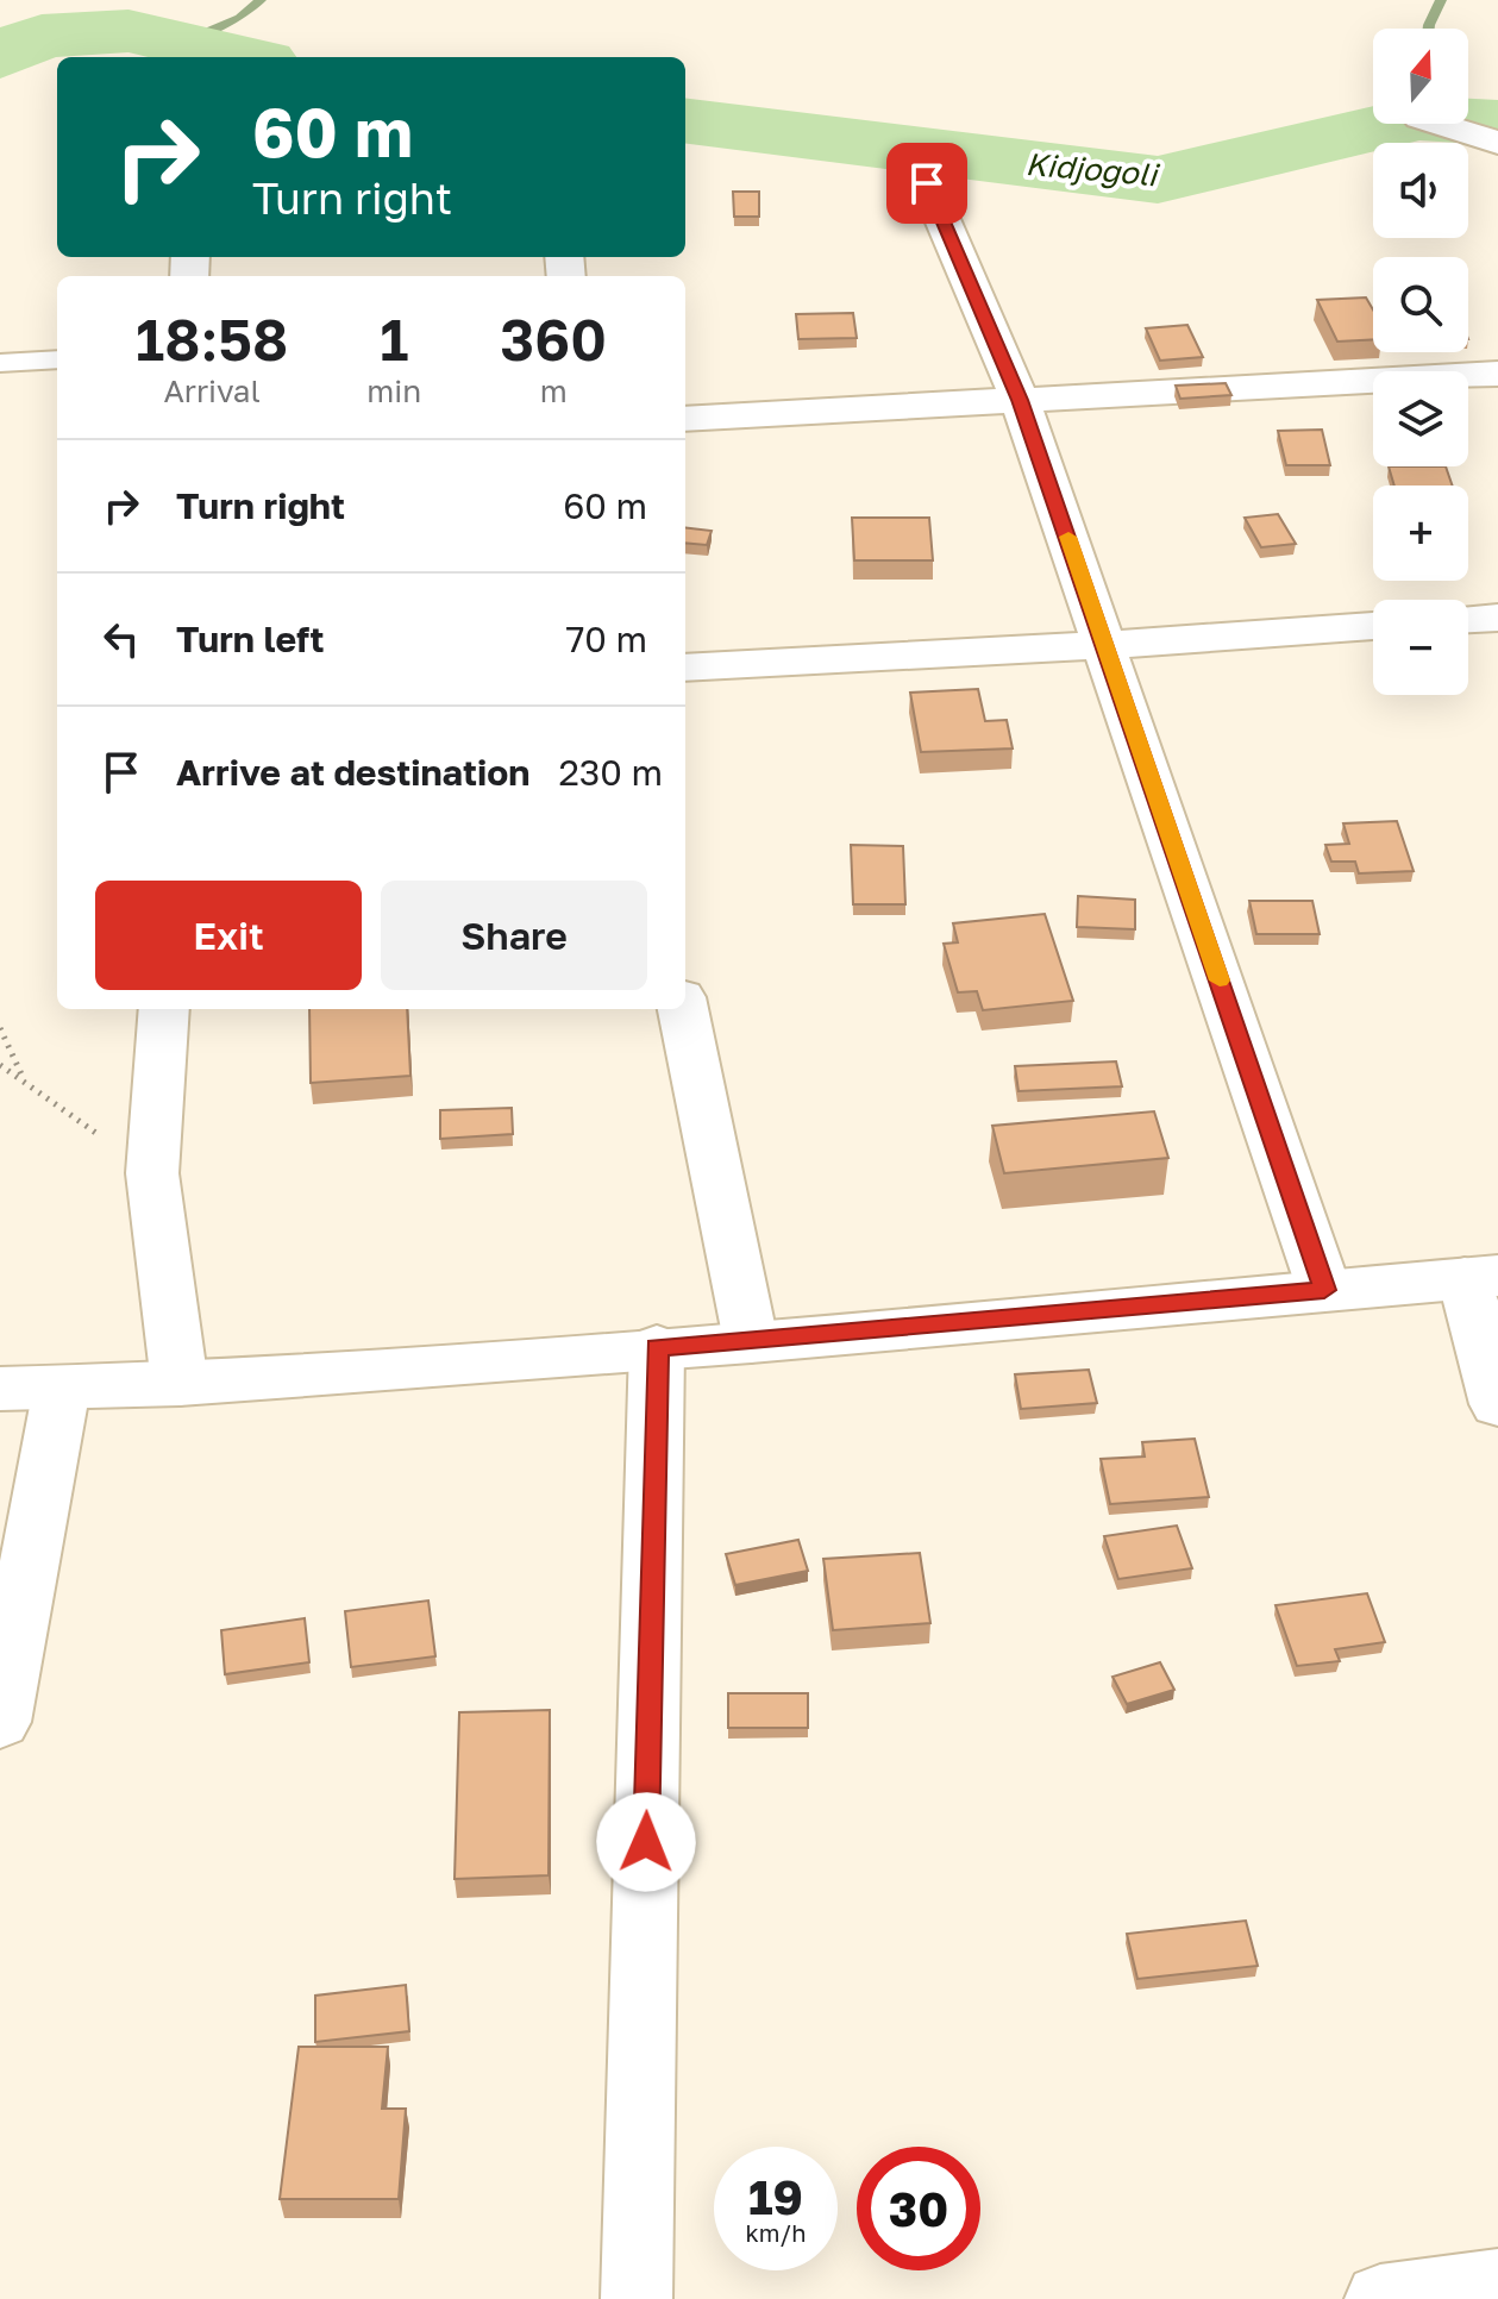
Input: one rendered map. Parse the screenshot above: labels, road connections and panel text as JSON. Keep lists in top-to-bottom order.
{
  "water": ["Kidjogoli"],
  "north": "top",
  "page": {
    "map_buttons": ["+", "−"],
    "turn": ["60 m", "Turn right"],
    "eta": [
      "18:58",
      "Arrival",
      "1",
      "min",
      "360",
      "m"
    ],
    "list": [
      {
        "name": "Turn right",
        "value": "60 m"
      },
      {
        "name": "Turn left",
        "value": "70 m"
      },
      {
        "name": "Arrive at destination",
        "value": "230 m"
      }
    ],
    "buttons": ["Exit", "Share"],
    "speed": "19 km/h",
    "limit": "30"
  }
}
